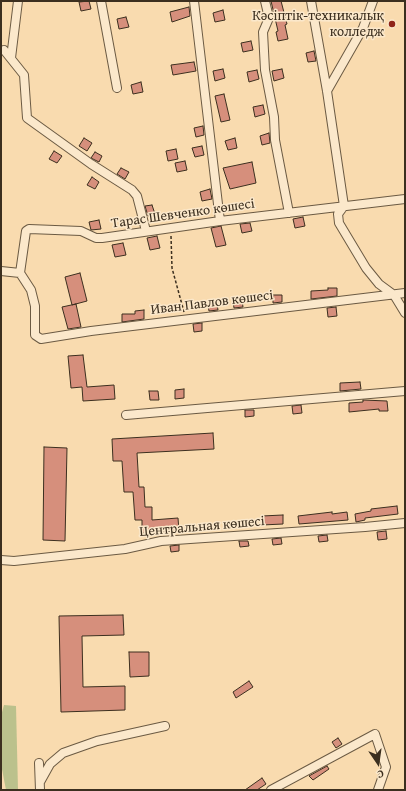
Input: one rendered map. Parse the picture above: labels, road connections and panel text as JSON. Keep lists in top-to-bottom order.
{
  "streets": {
    "street": ["Тарас Шевченко көшесі", "Иван Павлов көшесі", "Центральная көшесі"]
  },
  "crossings": [
    ["Тарас Шевченко көшесі", "Иван Павлов көшесі"]
  ],
  "places": ["Кәсіптік-техникалық колледж"],
  "north": "bottom"
}
